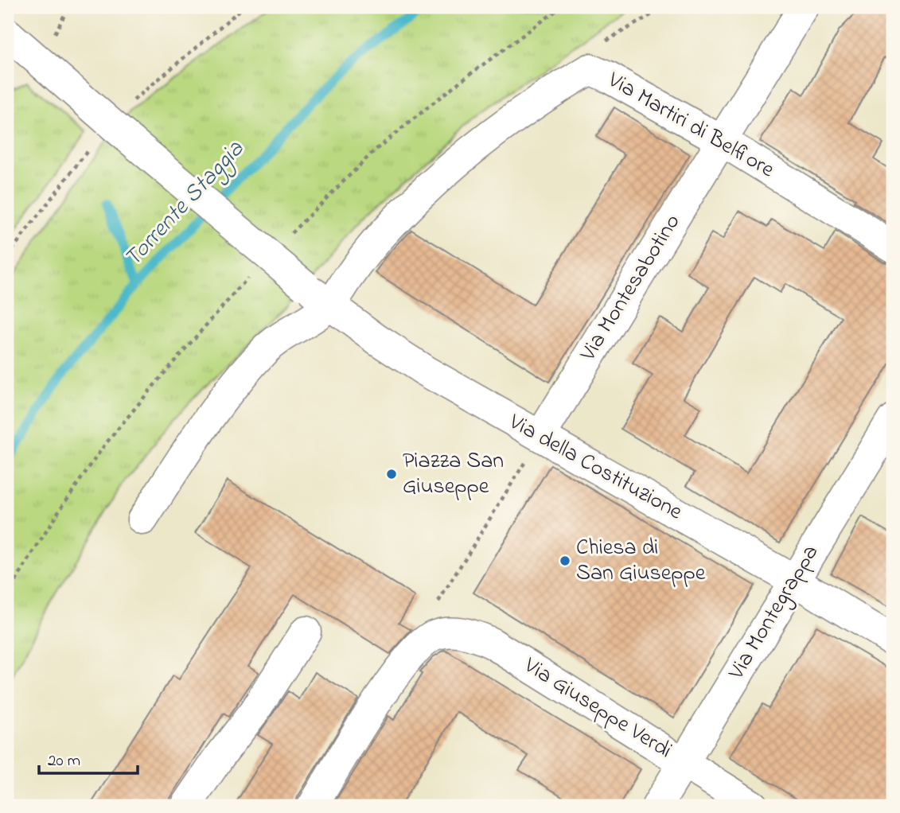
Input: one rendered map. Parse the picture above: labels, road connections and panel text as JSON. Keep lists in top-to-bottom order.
{
  "streets": {
    "street": [
      "Via Martiri di Belfiore",
      "Via Montesabotino",
      "Via della Costituzione",
      "Via Montegrappa",
      "Via Giuseppe Verdi"
    ]
  },
  "crossings": [
    ["Via Martiri di Belfiore", "Via Montesabotino"],
    ["Via Martiri di Belfiore", "Via della Costituzione"],
    ["Via Montesabotino", "Via della Costituzione"],
    ["Via della Costituzione", "Via Montegrappa"],
    ["Via Montegrappa", "Via Giuseppe Verdi"]
  ],
  "water": ["Torrente Staggia"],
  "places": ["Piazza San Giuseppe", "Chiesa di San Giuseppe"],
  "scale_bar": "20 m"
}
